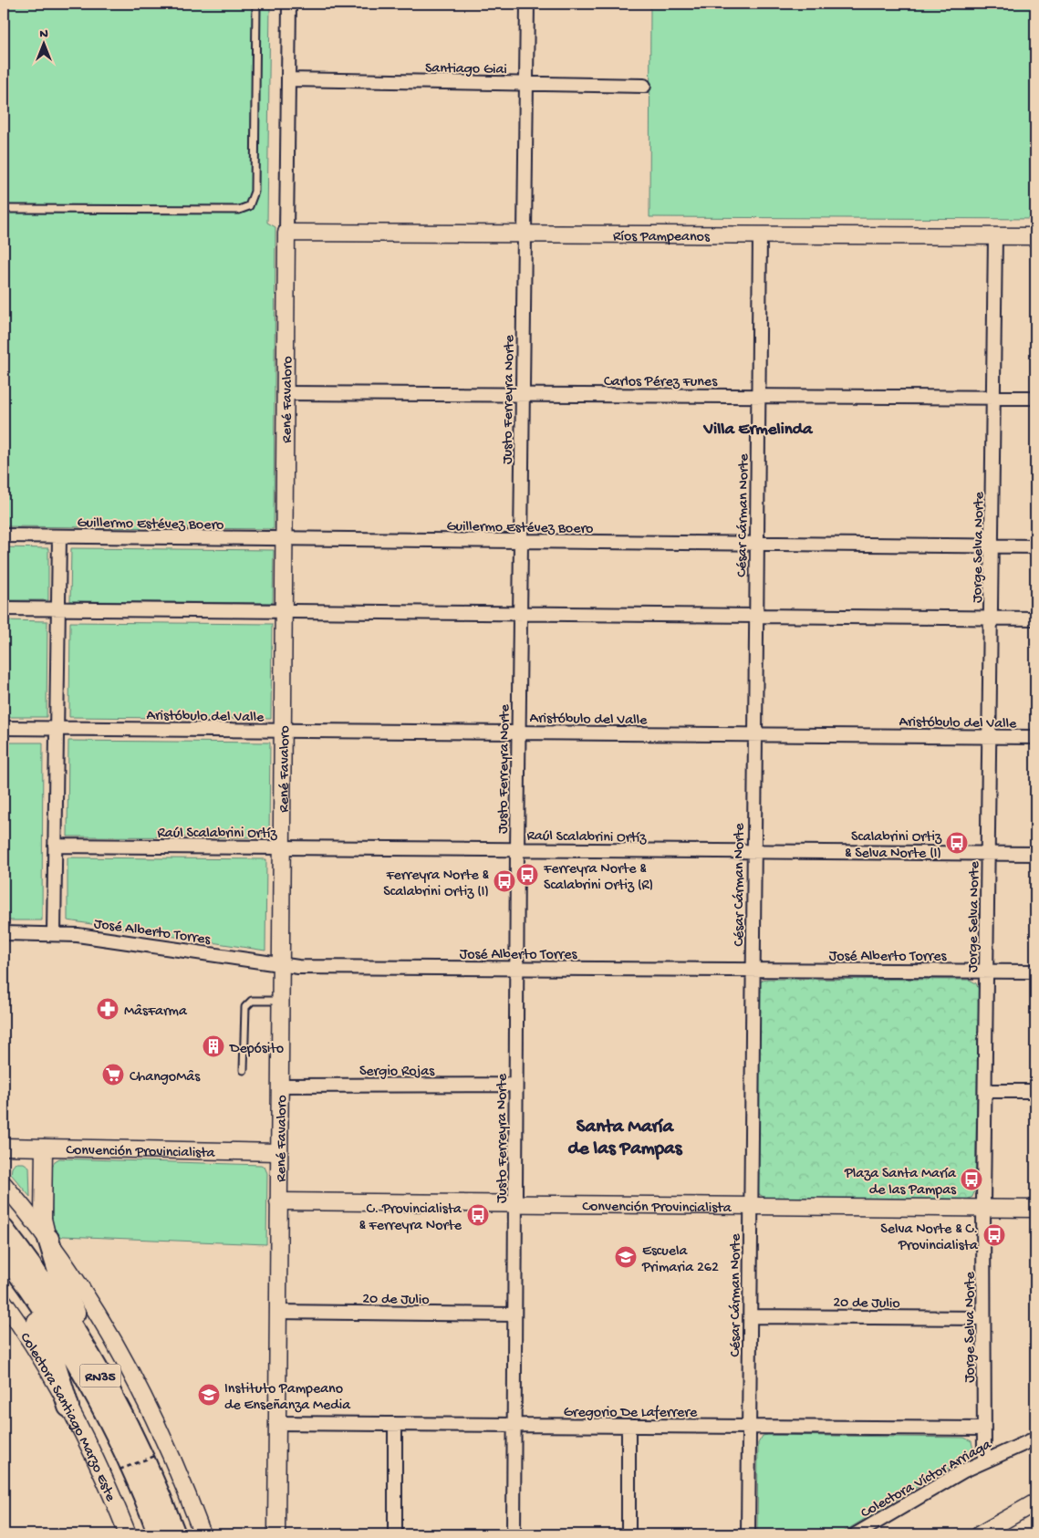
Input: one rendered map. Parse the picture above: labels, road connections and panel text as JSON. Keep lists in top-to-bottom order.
{
  "streets": {
    "highway": ["RN35"],
    "street": [
      "Santiago Giai",
      "Ríos Pampeanos",
      "Carlos Pérez Funes",
      "René Favaloro",
      "Justo Ferreyra Norte",
      "César Cárman Norte",
      "Guillermo Estévez Boero",
      "Jorge Selva Norte",
      "Aristóbulo del Valle",
      "Raúl Scalabrini Ortíz",
      "José Alberto Torres",
      "Sergio Rojas",
      "Convención Provincialista",
      "20 de Julio",
      "Gregorio De Laferrere",
      "Colectora Santiago Marzo Este",
      "Colectora Víctor Arriaga"
    ]
  },
  "crossings": [
    ["Santiago Giai", "René Favaloro"],
    ["Santiago Giai", "Justo Ferreyra Norte"],
    ["Ríos Pampeanos", "René Favaloro"],
    ["Ríos Pampeanos", "Justo Ferreyra Norte"],
    ["Ríos Pampeanos", "César Cárman Norte"],
    ["Ríos Pampeanos", "Jorge Selva Norte"],
    ["Carlos Pérez Funes", "René Favaloro"],
    ["Carlos Pérez Funes", "Justo Ferreyra Norte"],
    ["Carlos Pérez Funes", "César Cárman Norte"],
    ["Carlos Pérez Funes", "Jorge Selva Norte"],
    ["René Favaloro", "Guillermo Estévez Boero"],
    ["René Favaloro", "Aristóbulo del Valle"],
    ["René Favaloro", "Raúl Scalabrini Ortíz"],
    ["René Favaloro", "José Alberto Torres"],
    ["René Favaloro", "Sergio Rojas"],
    ["René Favaloro", "Convención Provincialista"],
    ["René Favaloro", "20 de Julio"],
    ["René Favaloro", "Gregorio De Laferrere"],
    ["Justo Ferreyra Norte", "Guillermo Estévez Boero"],
    ["Justo Ferreyra Norte", "Aristóbulo del Valle"],
    ["Justo Ferreyra Norte", "Raúl Scalabrini Ortíz"],
    ["Justo Ferreyra Norte", "José Alberto Torres"],
    ["Justo Ferreyra Norte", "Sergio Rojas"],
    ["Justo Ferreyra Norte", "Convención Provincialista"],
    ["Justo Ferreyra Norte", "20 de Julio"],
    ["Justo Ferreyra Norte", "Gregorio De Laferrere"],
    ["César Cárman Norte", "Guillermo Estévez Boero"],
    ["César Cárman Norte", "Aristóbulo del Valle"],
    ["César Cárman Norte", "Raúl Scalabrini Ortíz"],
    ["César Cárman Norte", "José Alberto Torres"],
    ["César Cárman Norte", "Convención Provincialista"],
    ["César Cárman Norte", "20 de Julio"],
    ["César Cárman Norte", "Gregorio De Laferrere"],
    ["Guillermo Estévez Boero", "Jorge Selva Norte"],
    ["Jorge Selva Norte", "Aristóbulo del Valle"],
    ["Jorge Selva Norte", "Raúl Scalabrini Ortíz"],
    ["Jorge Selva Norte", "José Alberto Torres"],
    ["Jorge Selva Norte", "Convención Provincialista"],
    ["Jorge Selva Norte", "20 de Julio"],
    ["Jorge Selva Norte", "Gregorio De Laferrere"],
    ["Jorge Selva Norte", "Colectora Víctor Arriaga"]
  ],
  "districts": ["Villa Ermelinda", "Santa María de las Pampas"],
  "places": {
    "bus stop": [
      "Scalabrini Ortiz & Selva Norte (I)",
      "Ferreyra Norte & Scalabrini Ortiz (R)",
      "Ferreyra Norte & Scalabrini Ortiz (I)",
      "Plaza Santa María de las Pampas",
      "C. Provincialista & Ferreyra Norte",
      "Selva Norte & C. Provincialista"
    ],
    "pharmacy": ["MâsFarma"],
    "building": ["Depósito"],
    "supermarket": ["ChangoMâs"],
    "school or university": ["Escuela Primaria 262", "Instituto Pampeano de Enseñanza Media"]
  },
  "north": "top"
}
